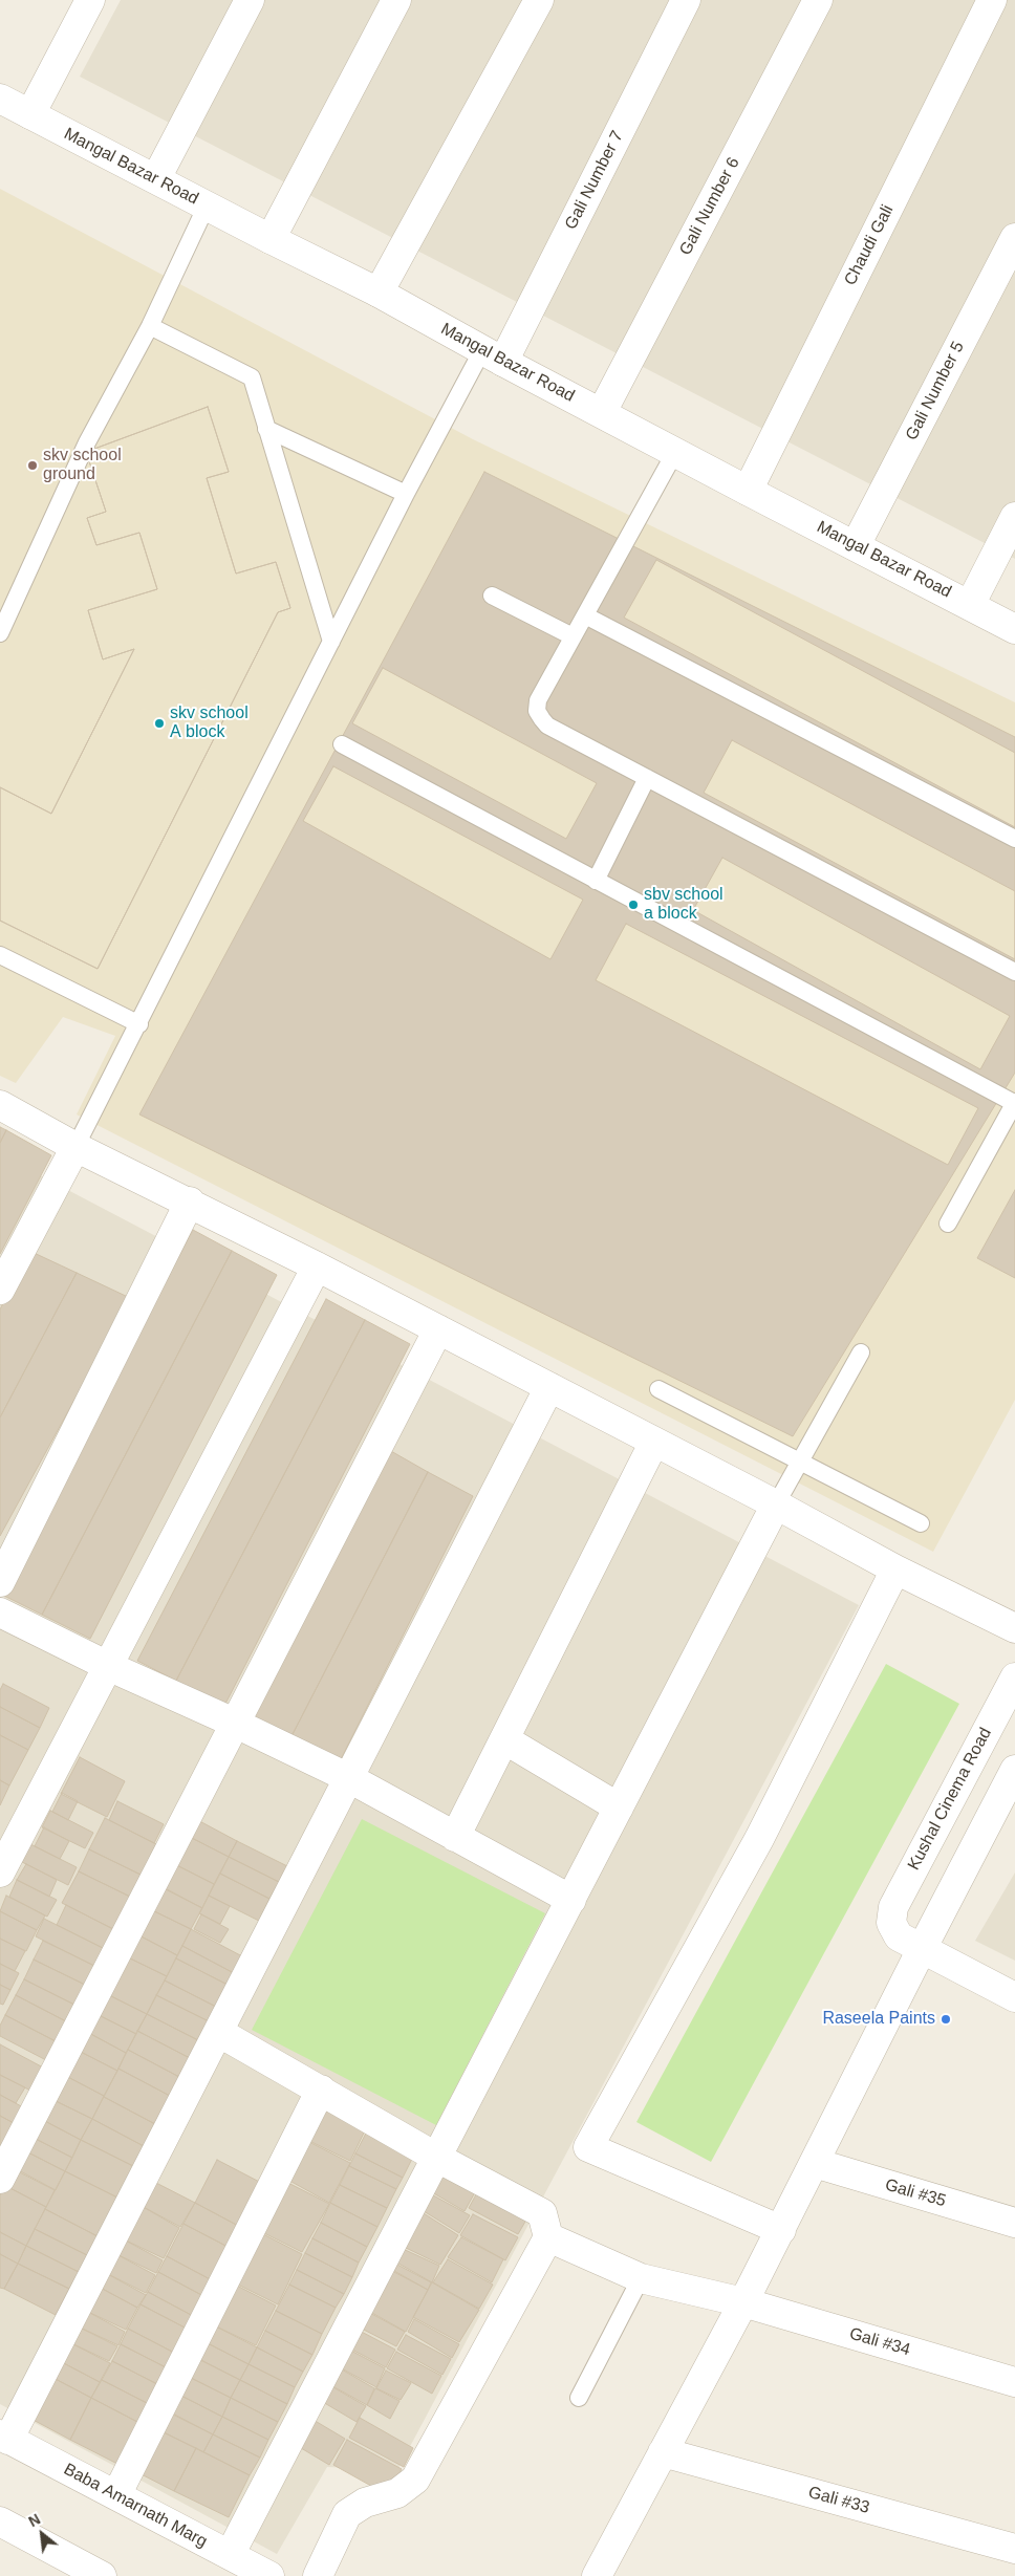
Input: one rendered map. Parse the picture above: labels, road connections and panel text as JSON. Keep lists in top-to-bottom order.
{
  "streets": {
    "street": [
      "Mangal Bazar Road",
      "Gali Number 7",
      "Gali Number 6",
      "Chaudi Gali",
      "Gali Number 5",
      "Kushal Cinema Road",
      "Gali #35",
      "Gali #34",
      "Gali #33",
      "Baba Amarnath Marg"
    ]
  },
  "crossings": [
    ["Mangal Bazar Road", "Gali Number 7"],
    ["Mangal Bazar Road", "Gali Number 6"],
    ["Mangal Bazar Road", "Chaudi Gali"],
    ["Mangal Bazar Road", "Gali Number 5"]
  ],
  "places": [
    "skv school ground",
    "skv school A block",
    "sbv school a block",
    "Raseela Paints"
  ],
  "north": "top left"
}
